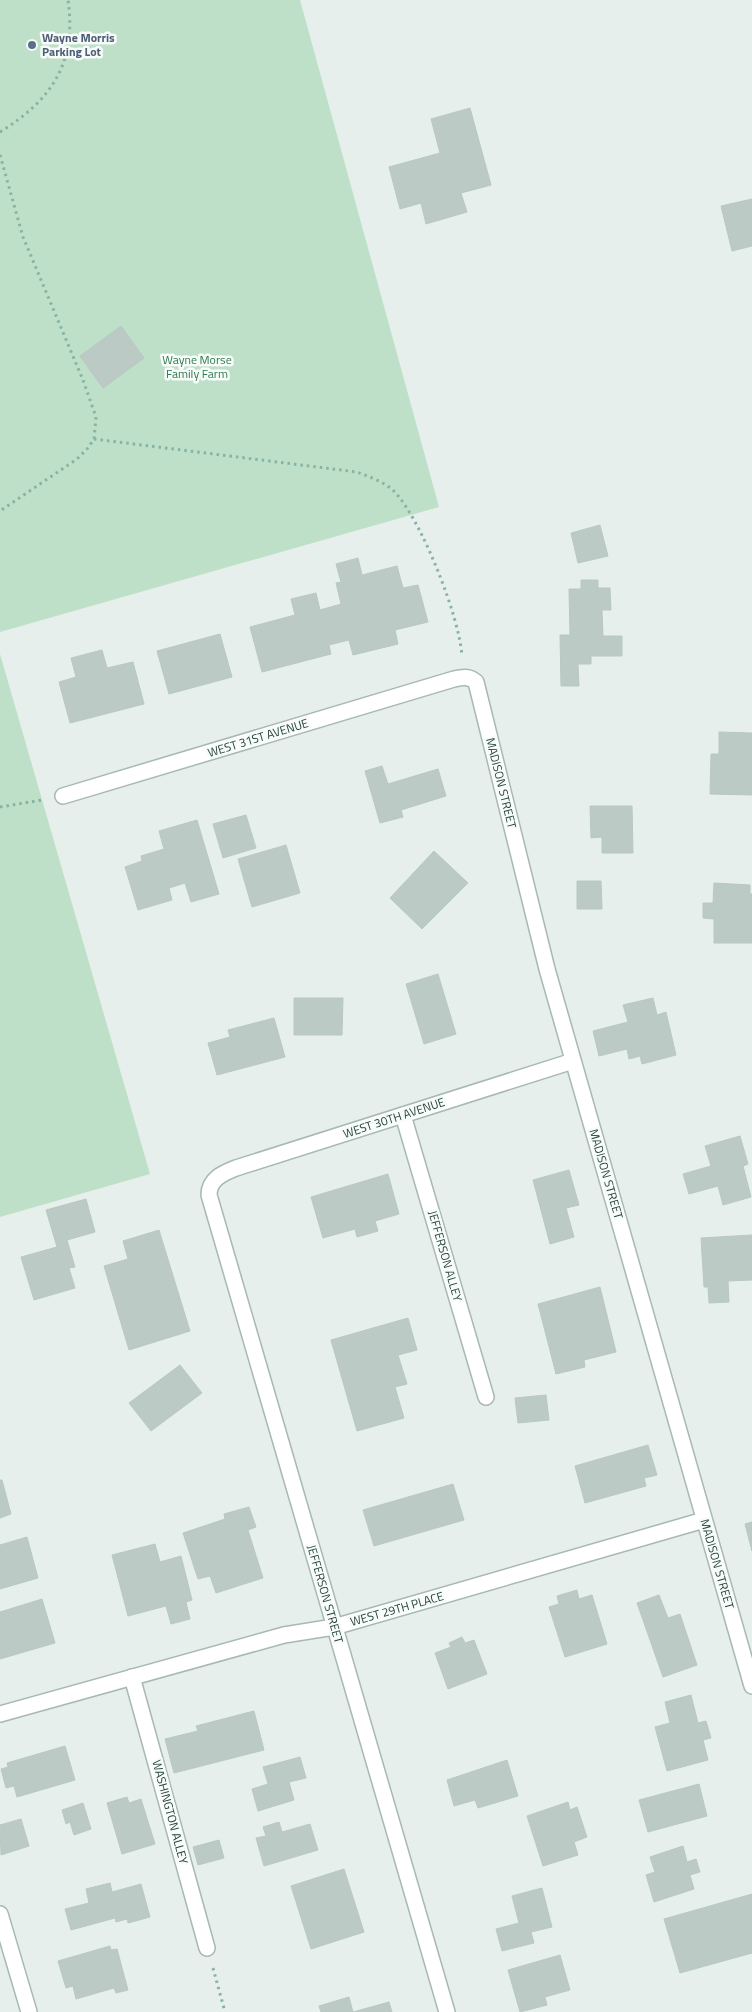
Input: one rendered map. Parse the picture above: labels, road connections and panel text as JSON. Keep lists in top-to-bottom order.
{
  "streets": {
    "street": [
      "WEST 31ST AVENUE",
      "MADISON STREET",
      "WEST 30TH AVENUE",
      "JEFFERSON ALLEY",
      "JEFFERSON STREET",
      "WEST 29TH PLACE",
      "WASHINGTON ALLEY"
    ]
  },
  "crossings": [
    ["WEST 31ST AVENUE", "MADISON STREET"],
    ["MADISON STREET", "WEST 30TH AVENUE"],
    ["MADISON STREET", "WEST 29TH PLACE"],
    ["WEST 30TH AVENUE", "JEFFERSON ALLEY"],
    ["WEST 30TH AVENUE", "JEFFERSON STREET"],
    ["JEFFERSON STREET", "WEST 29TH PLACE"],
    ["WEST 29TH PLACE", "WASHINGTON ALLEY"]
  ],
  "parks": ["Wayne Morse Family Farm"],
  "places": ["Wayne Morris Parking Lot"]
}
